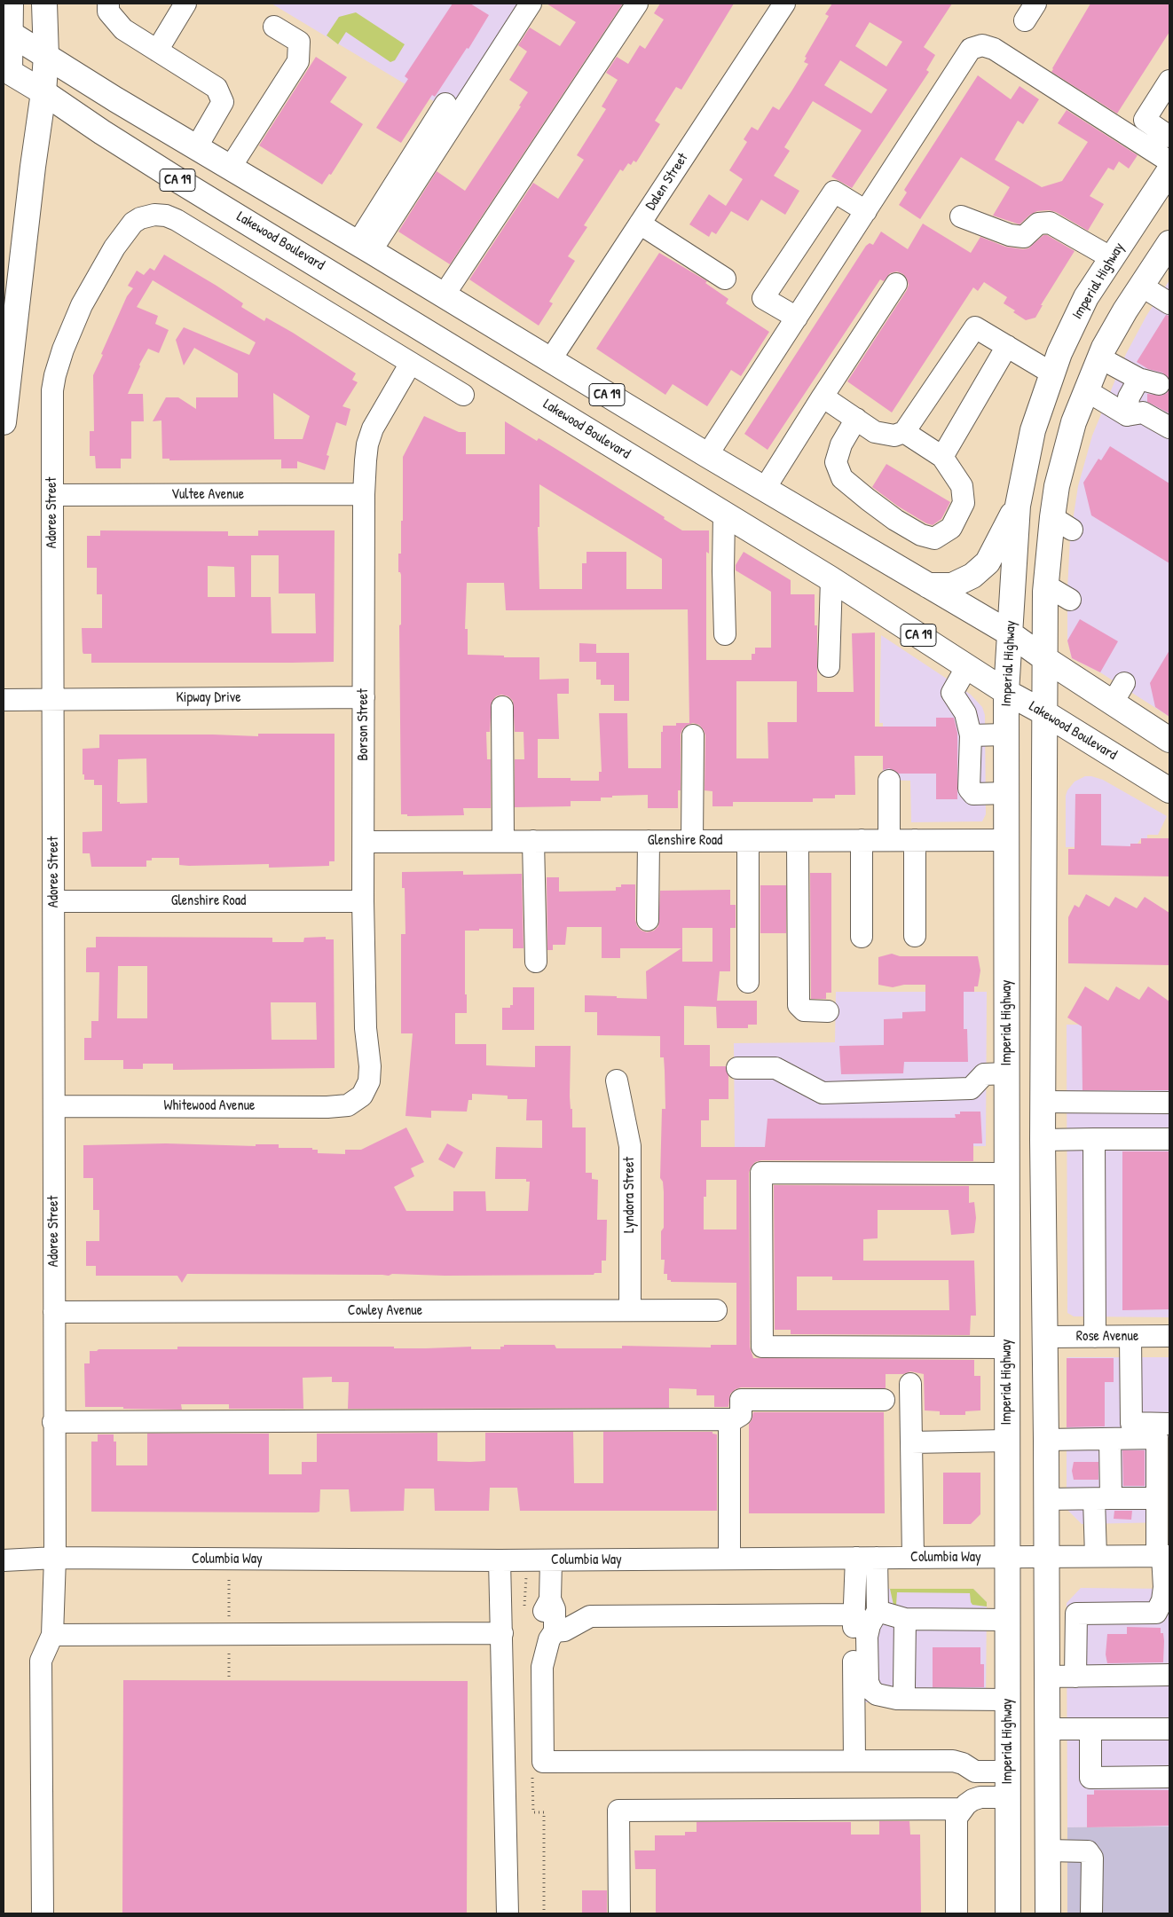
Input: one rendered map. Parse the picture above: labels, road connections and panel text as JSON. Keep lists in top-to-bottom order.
{
  "streets": {
    "main road": ["CA 19", "Lakewood Boulevard", "Imperial Highway"],
    "street": [
      "Dalen Street",
      "Vultee Avenue",
      "Adoree Street",
      "Kipway Drive",
      "Borson Street",
      "Glenshire Road",
      "Whitewood Avenue",
      "Lyndora Street",
      "Cowley Avenue",
      "Rose Avenue",
      "Columbia Way"
    ]
  },
  "crossings": [
    ["CA 19", "Dalen Street"],
    ["CA 19", "Imperial Highway"],
    ["Lakewood Boulevard", "Imperial Highway"],
    ["Imperial Highway", "Glenshire Road"],
    ["Imperial Highway", "Columbia Way"],
    ["Vultee Avenue", "Adoree Street"],
    ["Vultee Avenue", "Borson Street"],
    ["Adoree Street", "Kipway Drive"],
    ["Adoree Street", "Borson Street"],
    ["Adoree Street", "Glenshire Road"],
    ["Adoree Street", "Whitewood Avenue"],
    ["Adoree Street", "Cowley Avenue"],
    ["Adoree Street", "Columbia Way"],
    ["Kipway Drive", "Borson Street"],
    ["Borson Street", "Glenshire Road"],
    ["Borson Street", "Whitewood Avenue"],
    ["Lyndora Street", "Cowley Avenue"]
  ]
}
